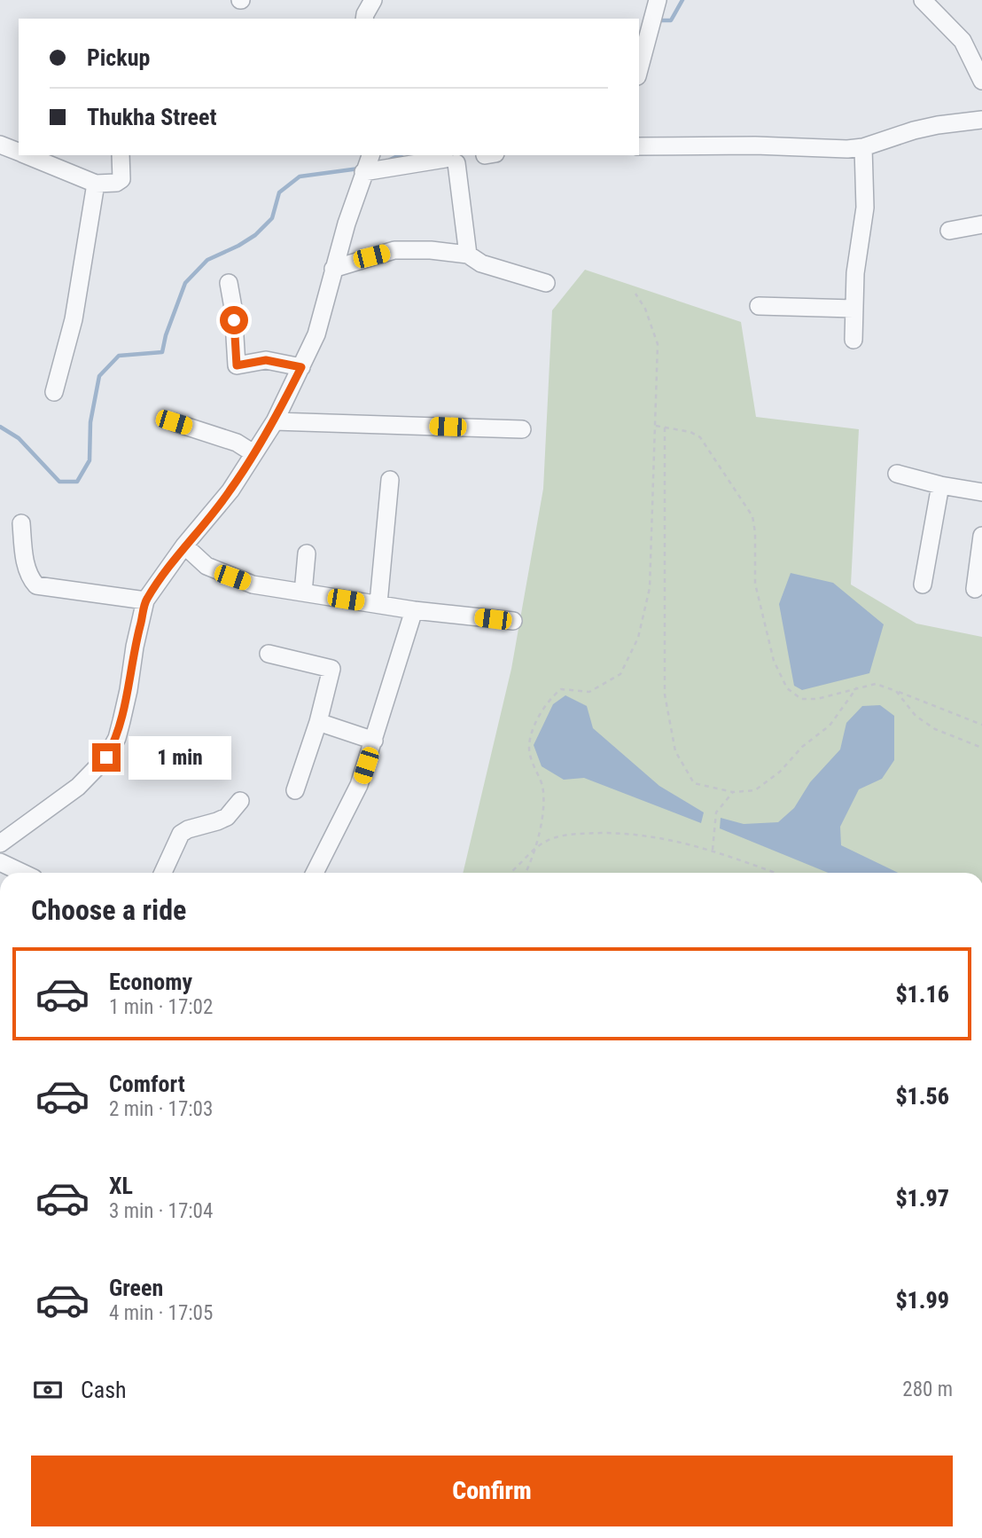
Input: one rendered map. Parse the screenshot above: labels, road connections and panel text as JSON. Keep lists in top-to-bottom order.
{
  "page": {
    "banner": ["Pickup", "Thukha Street"],
    "bubble": "1 min",
    "heading": "Choose a ride",
    "list": [
      {
        "name": "Economy",
        "note": "1 min · 17:02",
        "value": "$1.16"
      },
      {
        "name": "Comfort",
        "note": "2 min · 17:03",
        "value": "$1.56"
      },
      {
        "name": "XL",
        "note": "3 min · 17:04",
        "value": "$1.97"
      },
      {
        "name": "Green",
        "note": "4 min · 17:05",
        "value": "$1.99"
      }
    ],
    "pay": ["Cash", "280 m"],
    "buttons": "Confirm"
  }
}
